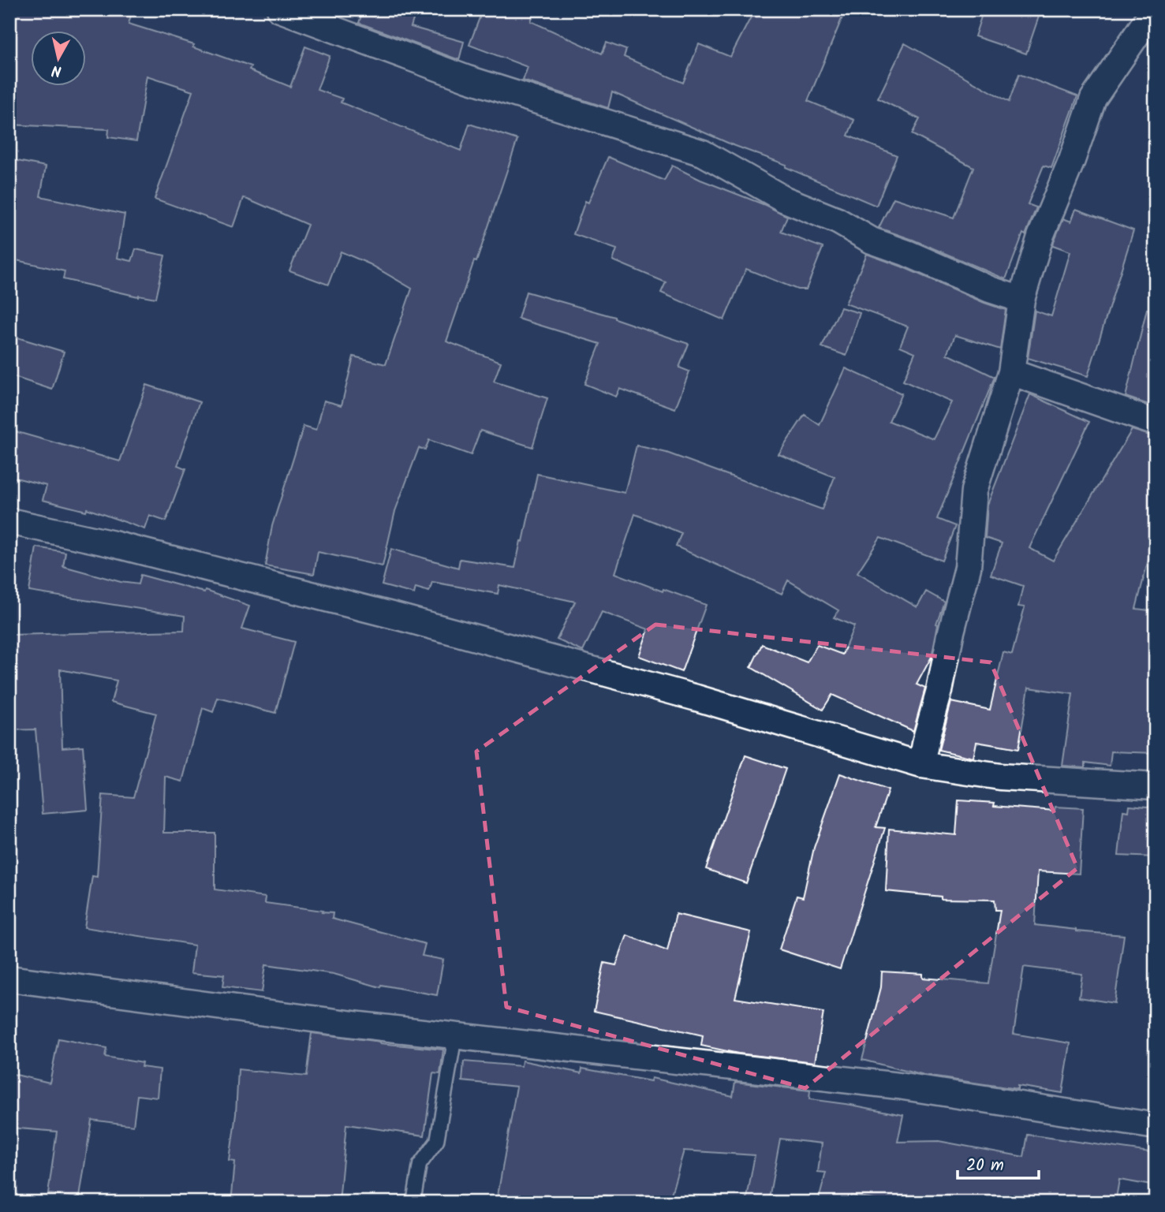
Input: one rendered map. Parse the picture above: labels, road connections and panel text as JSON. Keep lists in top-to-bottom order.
{
  "scale_bar": "20 m",
  "north": "bottom"
}
